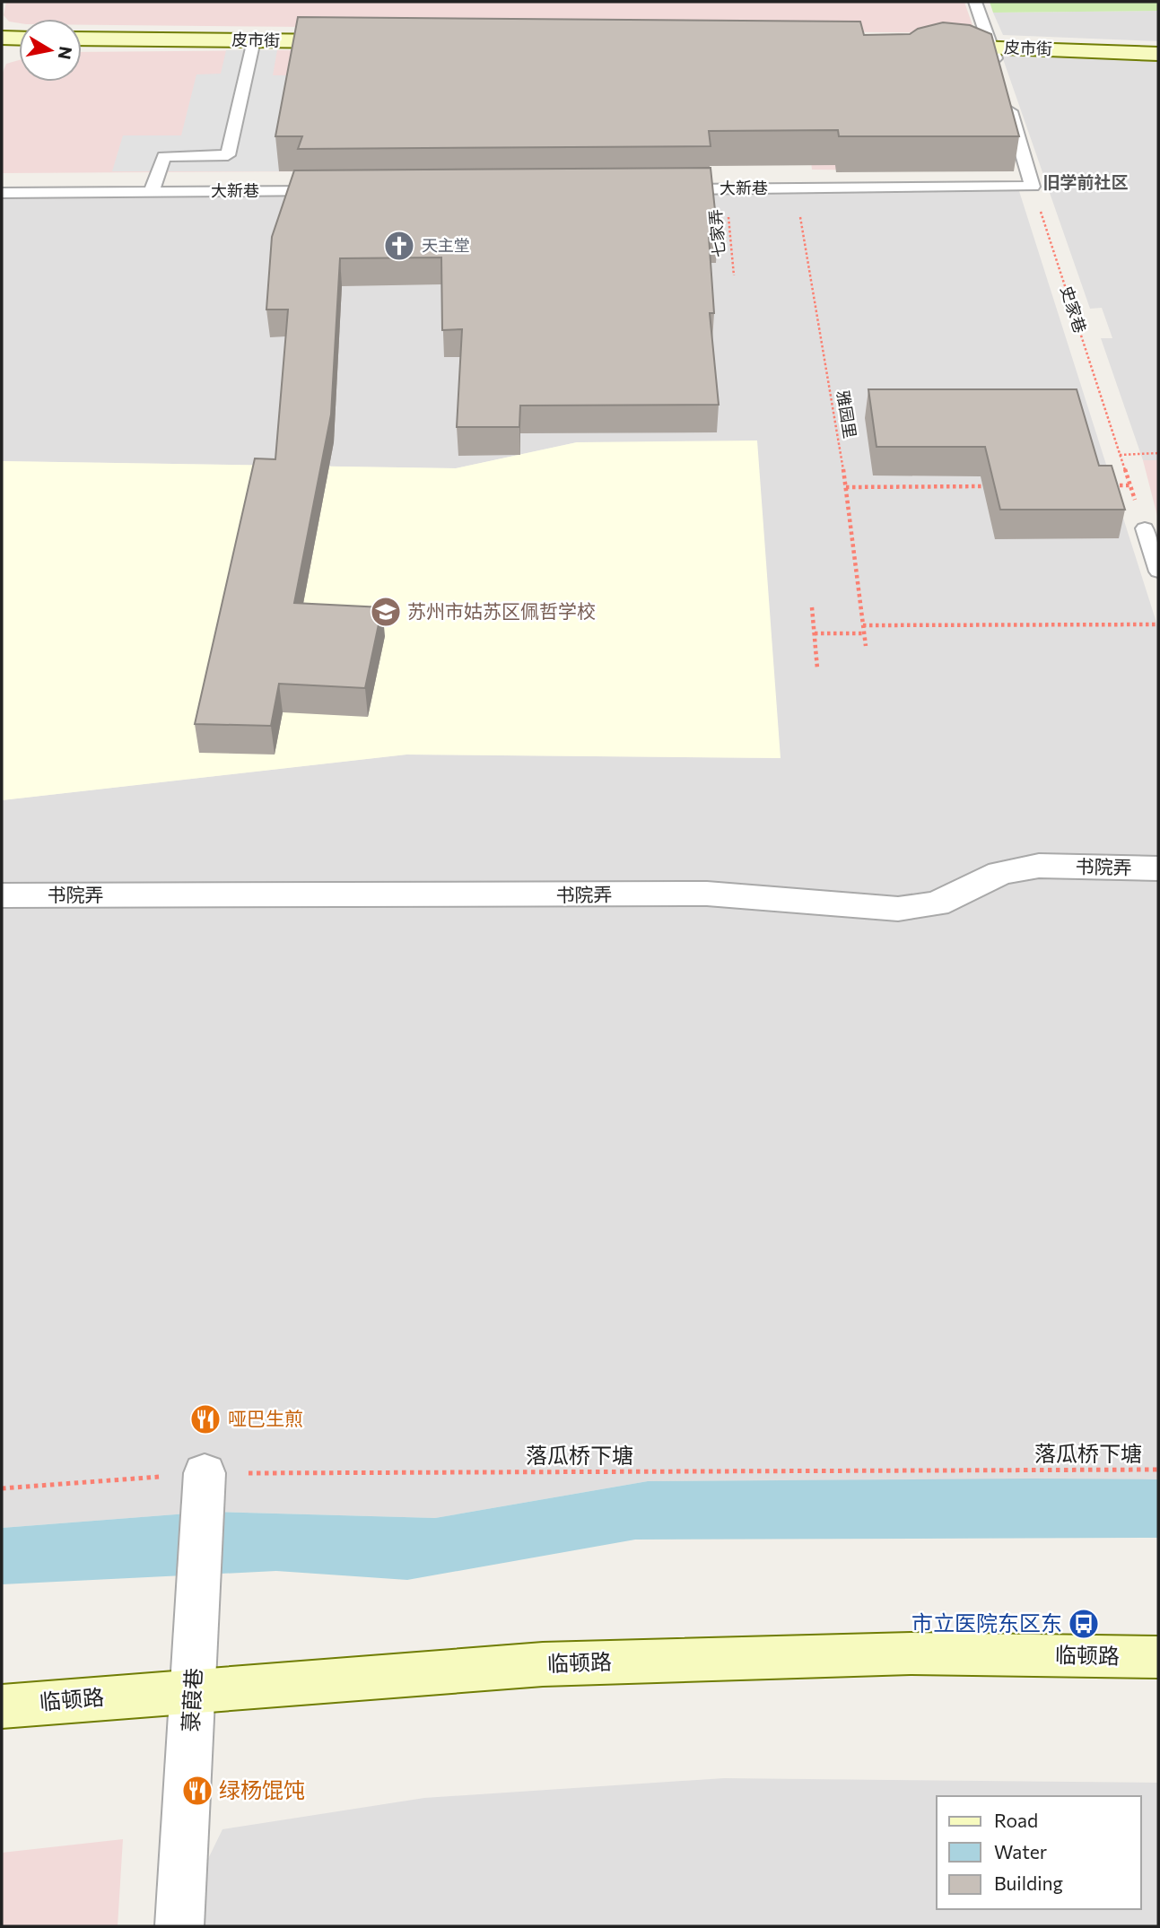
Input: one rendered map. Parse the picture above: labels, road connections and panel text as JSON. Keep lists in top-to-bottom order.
{
  "streets": {
    "street": [
      "皮市街",
      "书院弄",
      "临顿路",
      "菉葭巷"
    ],
    "lane": ["大新巷"],
    "path": [
      "七家弄",
      "史家巷",
      "雅园里",
      "落瓜桥下塘"
    ]
  },
  "crossings": [
    ["大新巷", "七家弄"],
    ["大新巷", "史家巷"],
    ["大新巷", "雅园里"],
    ["落瓜桥下塘", "菉葭巷"],
    ["临顿路", "菉葭巷"]
  ],
  "districts": ["旧学前社区"],
  "places": {
    "church": ["天主堂"],
    "school or university": ["苏州市姑苏区佩哲学校"],
    "restaurant": ["哑巴生煎", "绿杨馄饨"],
    "bus stop": ["市立医院东区东"]
  },
  "legend": ["Road", "Water", "Building"],
  "north": "right"
}
